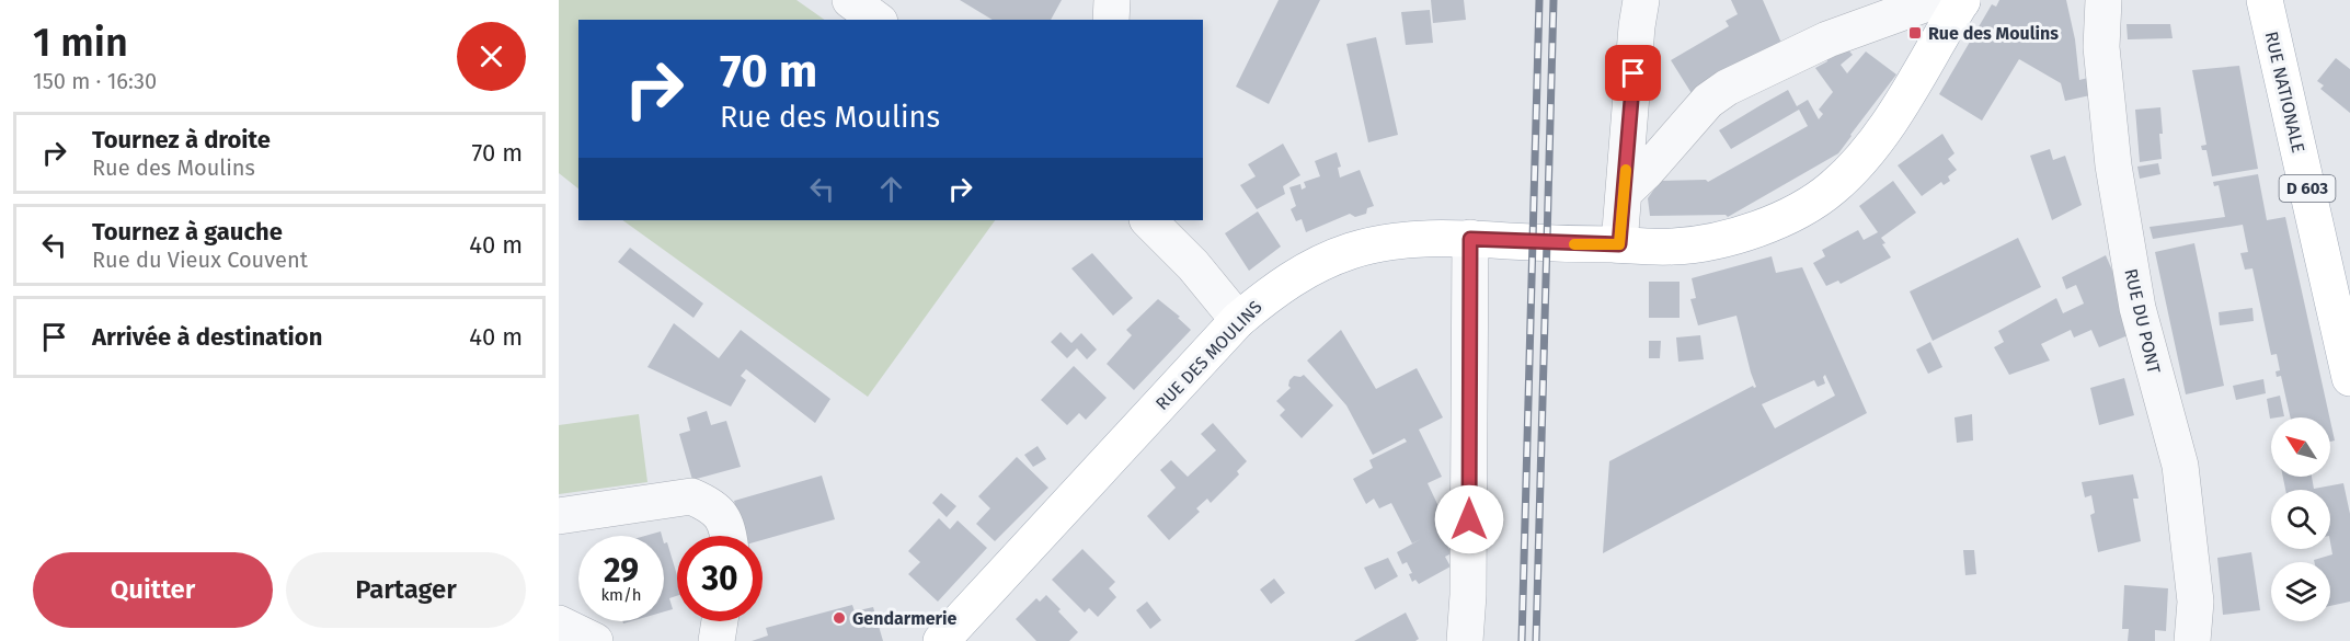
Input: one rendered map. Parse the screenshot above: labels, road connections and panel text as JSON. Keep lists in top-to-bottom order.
{
  "streets": {
    "main road": ["RUE NATIONALE", "D 603", "RUE DES MOULINS"],
    "street": ["RUE DU PONT"]
  },
  "places": {
    "transit": ["Rue des Moulins"],
    "other": ["Gendarmerie"]
  },
  "north": "top left",
  "page": {
    "heading": ["1 min", "150 m · 16:30"],
    "turn": ["70 m", "Rue des Moulins"],
    "list": [
      {
        "name": "Tournez à droite",
        "note": "Rue des Moulins",
        "value": "70 m"
      },
      {
        "name": "Tournez à gauche",
        "note": "Rue du Vieux Couvent",
        "value": "40 m"
      },
      {
        "name": "Arrivée à destination",
        "value": "40 m"
      }
    ],
    "speed": "29 km/h",
    "limit": "30",
    "buttons": ["Quitter", "Partager"]
  }
}
